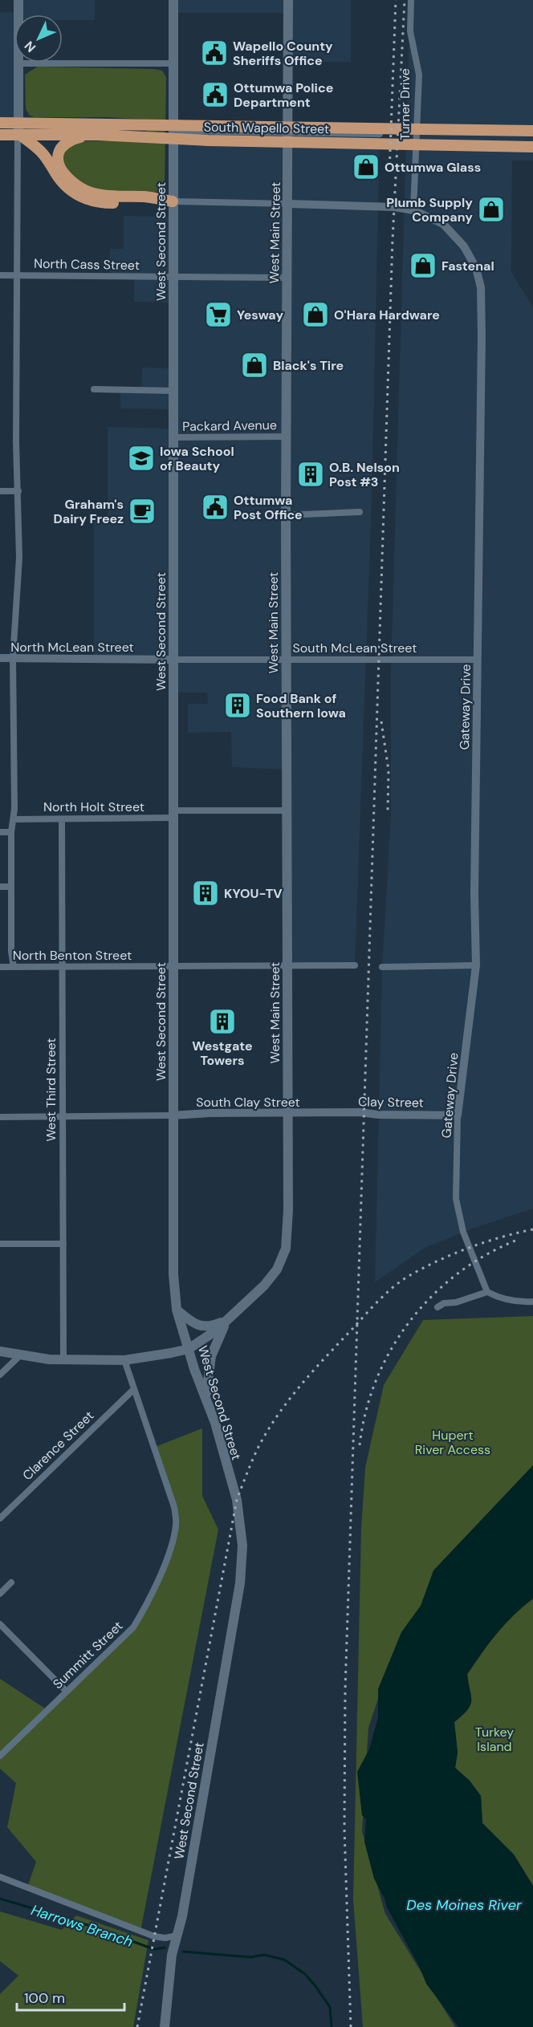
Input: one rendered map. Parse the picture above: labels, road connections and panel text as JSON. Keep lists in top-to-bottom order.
{
  "streets": {
    "highway": ["South Wapello Street"],
    "main road": ["West Main Street", "West Second Street"],
    "street": [
      "Turner Drive",
      "North Cass Street",
      "Packard Avenue",
      "North McLean Street",
      "South McLean Street",
      "Gateway Drive",
      "North Holt Street",
      "North Benton Street",
      "West Third Street",
      "South Clay Street",
      "Clay Street",
      "Clarence Street",
      "Summitt Street"
    ]
  },
  "crossings": [
    ["Turner Drive", "Gateway Drive"],
    ["South Wapello Street", "West Main Street"],
    ["South Wapello Street", "West Second Street"],
    ["West Main Street", "West Second Street"],
    ["West Main Street", "North Cass Street"],
    ["West Main Street", "Packard Avenue"],
    ["West Main Street", "South McLean Street"],
    ["West Main Street", "Gateway Drive"],
    ["West Main Street", "North Holt Street"],
    ["West Main Street", "North Benton Street"],
    ["West Main Street", "South Clay Street"],
    ["West Second Street", "North Cass Street"],
    ["West Second Street", "Packard Avenue"],
    ["West Second Street", "North McLean Street"],
    ["West Second Street", "South McLean Street"],
    ["West Second Street", "North Holt Street"],
    ["West Second Street", "North Benton Street"],
    ["West Second Street", "South Clay Street"],
    ["North McLean Street", "South McLean Street"],
    ["South McLean Street", "Gateway Drive"],
    ["Gateway Drive", "Clay Street"],
    ["North Holt Street", "West Third Street"],
    ["North Benton Street", "West Third Street"],
    ["South Clay Street", "Clay Street"],
    ["Clarence Street", "Summitt Street"]
  ],
  "water": ["Des Moines River", "Harrows Branch"],
  "parks": ["Hupert River Access", "Turkey Island"],
  "places": {
    "public building": ["Wapello County Sheriffs Office", "Ottumwa Police Department", "Ottumwa Post Office"],
    "shop": [
      "Ottumwa Glass",
      "Plumb Supply Company",
      "Fastenal",
      "O'Hara Hardware",
      "Black's Tire"
    ],
    "supermarket": ["Yesway"],
    "school or university": ["Iowa School of Beauty"],
    "building": [
      "O.B. Nelson Post #3",
      "Food Bank of Southern Iowa",
      "KYOU-TV",
      "Westgate Towers"
    ],
    "cafe": ["Graham's Dairy Freez"]
  },
  "scale_bar": "100 m",
  "north": "bottom left"
}
